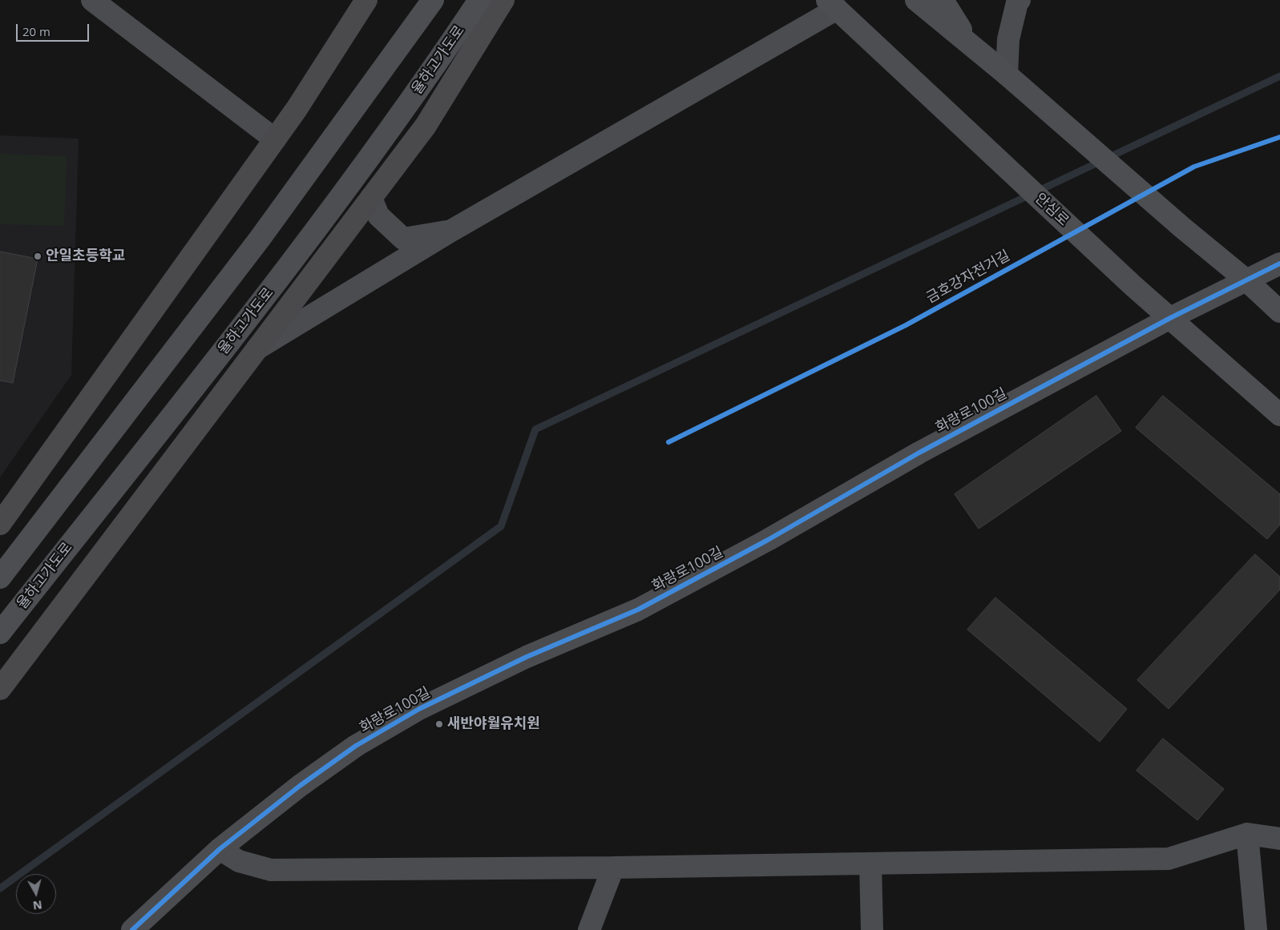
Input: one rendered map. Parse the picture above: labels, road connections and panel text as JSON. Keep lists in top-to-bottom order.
{
  "streets": {
    "main road": ["율하고가도로", "안심로"],
    "street": ["화랑로100길"],
    "cycle path": ["금호강자전거길"]
  },
  "crossings": [
    ["안심로", "화랑로100길"]
  ],
  "places": ["안일초등학교", "새반야월유치원"],
  "scale_bar": "20 m",
  "north": "bottom"
}
